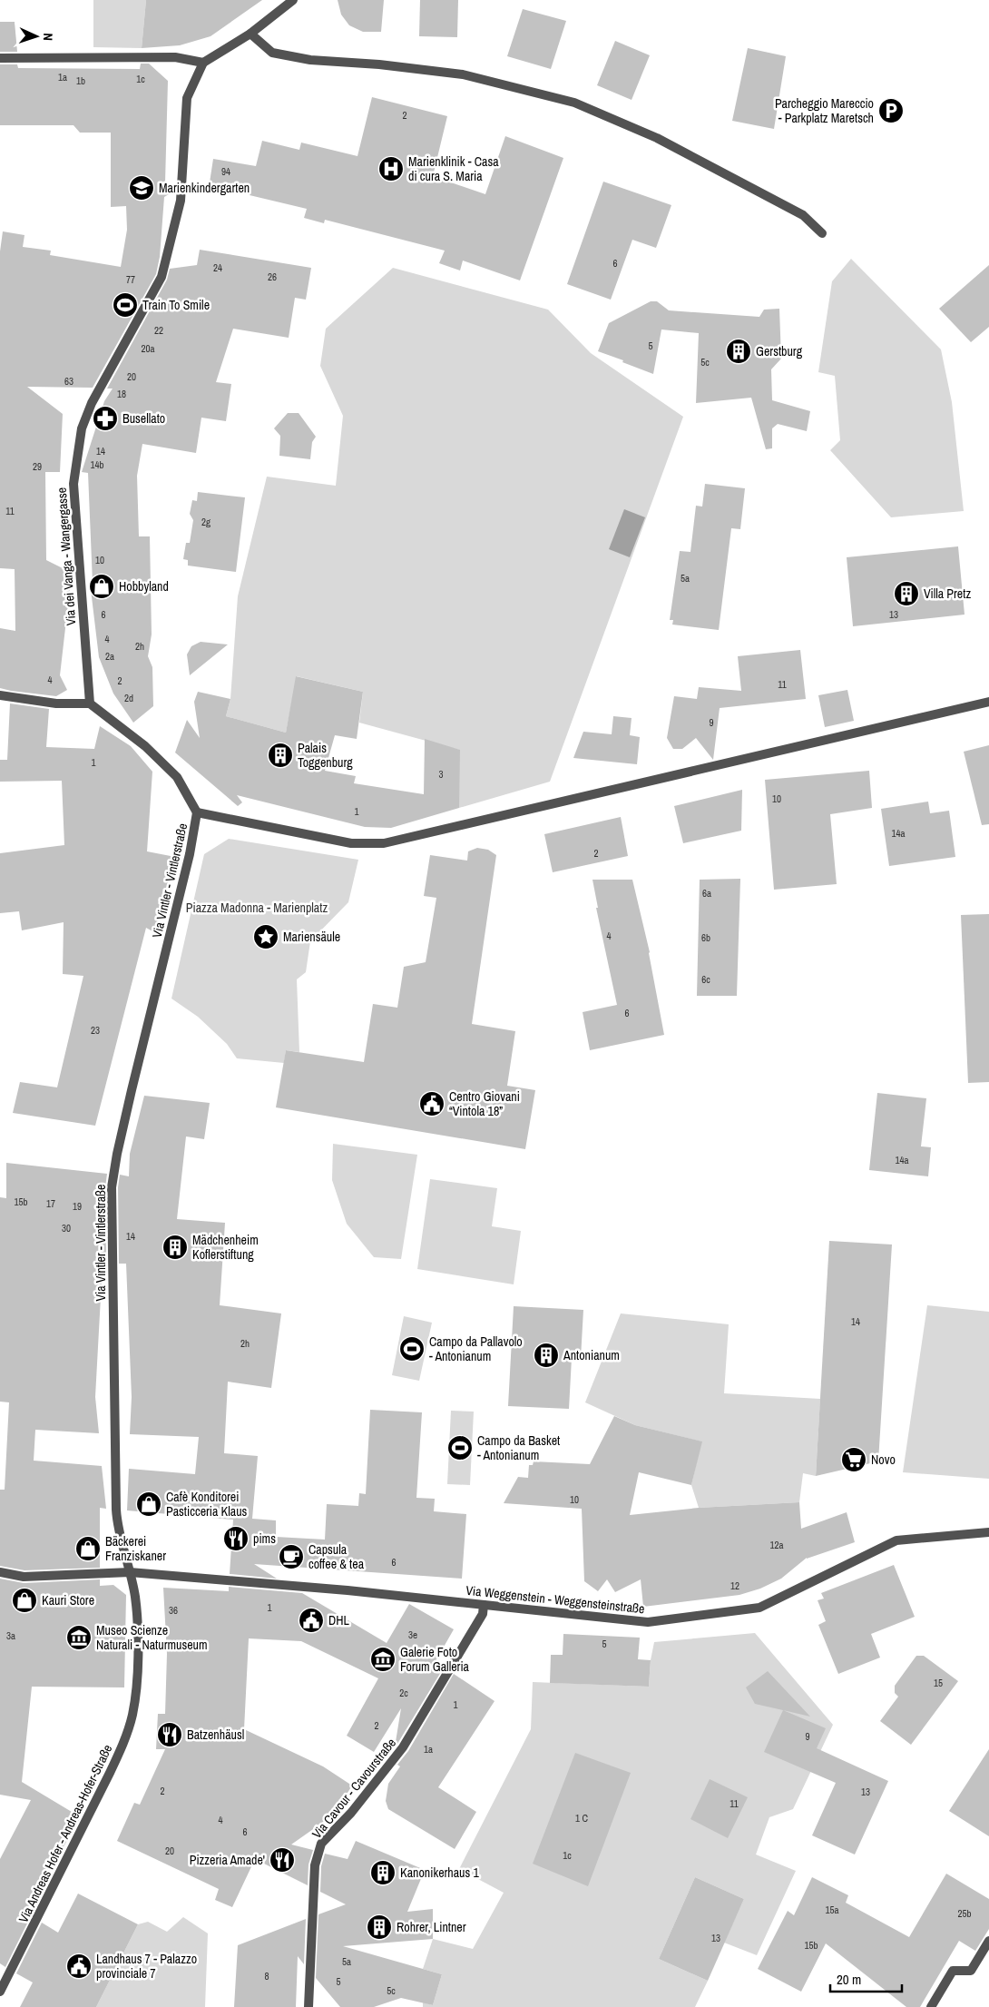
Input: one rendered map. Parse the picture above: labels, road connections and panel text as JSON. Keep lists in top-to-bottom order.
{
  "streets": {
    "street": [
      "Via dei Vanga - Wangergasse",
      "Via Vintler - Vintlerstraße",
      "Via Weggenstein - Weggensteinstraße",
      "Via Cavour - Cavourstraße",
      "Via Andreas Hofer - Andreas-Hofer-Straße"
    ]
  },
  "crossings": [
    ["Via Vintler - Vintlerstraße", "Via Weggenstein - Weggensteinstraße"],
    ["Via Vintler - Vintlerstraße", "Via Andreas Hofer - Andreas-Hofer-Straße"],
    ["Via Weggenstein - Weggensteinstraße", "Via Cavour - Cavourstraße"],
    ["Via Weggenstein - Weggensteinstraße", "Via Andreas Hofer - Andreas-Hofer-Straße"]
  ],
  "parks": ["Piazza Madonna - Marienplatz"],
  "places": {
    "parking": ["Parcheggio Mareccio - Parkplatz Maretsch"],
    "hospital": ["Marienklinik - Casa di cura S. Maria"],
    "school or university": ["Marienkindergarten"],
    "sports": ["Train To Smile", "Campo da Pallavolo - Antonianum", "Campo da Basket - Antonianum"],
    "building": [
      "Gerstburg",
      "Villa Pretz",
      "Palais Toggenburg",
      "Mädchenheim Koflerstiftung",
      "Antonianum",
      "Kanonikerhaus 1",
      "Rohrer, Lintner"
    ],
    "pharmacy": ["Busellato"],
    "shop": [
      "Hobbyland",
      "Cafè Konditorei Pasticceria Klaus",
      "Bäckerei Franziskaner",
      "Kauri Store"
    ],
    "place": ["Mariensäule"],
    "public building": ["Centro Giovani “Vintola 18”", "DHL", "Landhaus 7 - Palazzo provinciale 7"],
    "supermarket": ["Novo"],
    "restaurant": ["pims", "Batzenhäusl", "Pizzeria Amade'"],
    "cafe": ["Capsula coffee & tea"],
    "museum": ["Museo Scienze Naturali - Naturmuseum", "Galerie Foto Forum Galleria"]
  },
  "house_numbers": [
    "1a",
    "1c",
    "1b",
    "2",
    "94",
    "6",
    "24",
    "26",
    "77",
    "22",
    "5",
    "20a",
    "5c",
    "20",
    "63",
    "18",
    "14",
    "14b",
    "29",
    "11",
    "2g",
    "10",
    "5a",
    "6",
    "13",
    "4",
    "2h",
    "2a",
    "4",
    "2",
    "11",
    "2d",
    "9",
    "1",
    "3",
    "10",
    "1",
    "14a",
    "2",
    "6a",
    "4",
    "6b",
    "6c",
    "6",
    "23",
    "14a",
    "15b",
    "17",
    "19",
    "30",
    "14",
    "14",
    "2h",
    "10",
    "12a",
    "6",
    "12",
    "1",
    "36",
    "3e",
    "3a",
    "5",
    "15",
    "2c",
    "1",
    "2",
    "9",
    "1a",
    "2",
    "13",
    "11",
    "1 C",
    "4",
    "6",
    "20",
    "1c",
    "15a",
    "25b",
    "13",
    "15b",
    "5a",
    "8",
    "5",
    "5c"
  ],
  "scale_bar": "20 m",
  "north": "right"
}
